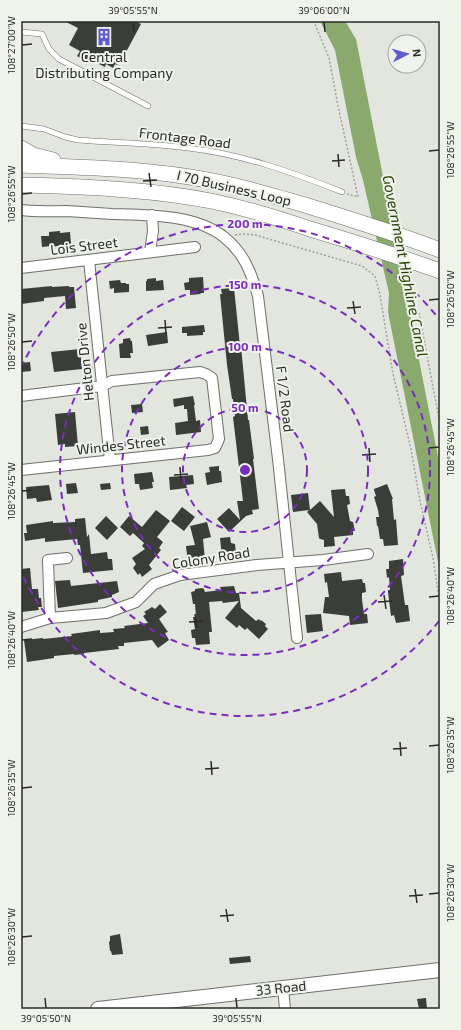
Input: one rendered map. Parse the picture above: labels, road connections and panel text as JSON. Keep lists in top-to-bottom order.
{
  "streets": {
    "main road": ["I 70 Business Loop"],
    "street": [
      "Lois Street",
      "Helton Drive",
      "F 1/2 Road",
      "Windes Street",
      "Colony Road",
      "33 Road"
    ],
    "lane": ["Frontage Road"]
  },
  "crossings": [
    ["Lois Street", "Helton Drive"],
    ["Helton Drive", "Windes Street"],
    ["F 1/2 Road", "Colony Road"]
  ],
  "water": ["Government Highline Canal"],
  "places": {
    "building": ["Central Distributing Company"]
  },
  "north": "right",
  "coordinates": [
    "39°05'55\"N",
    "39°06'00\"N",
    "108°27'00\"W",
    "108°26'55\"W",
    "108°26'50\"W",
    "108°26'45\"W",
    "108°26'40\"W",
    "108°26'35\"W",
    "108°26'30\"W",
    "39°05'50\"N"
  ],
  "rings": [
    "200 m",
    "150 m",
    "100 m",
    "50 m"
  ]
}
